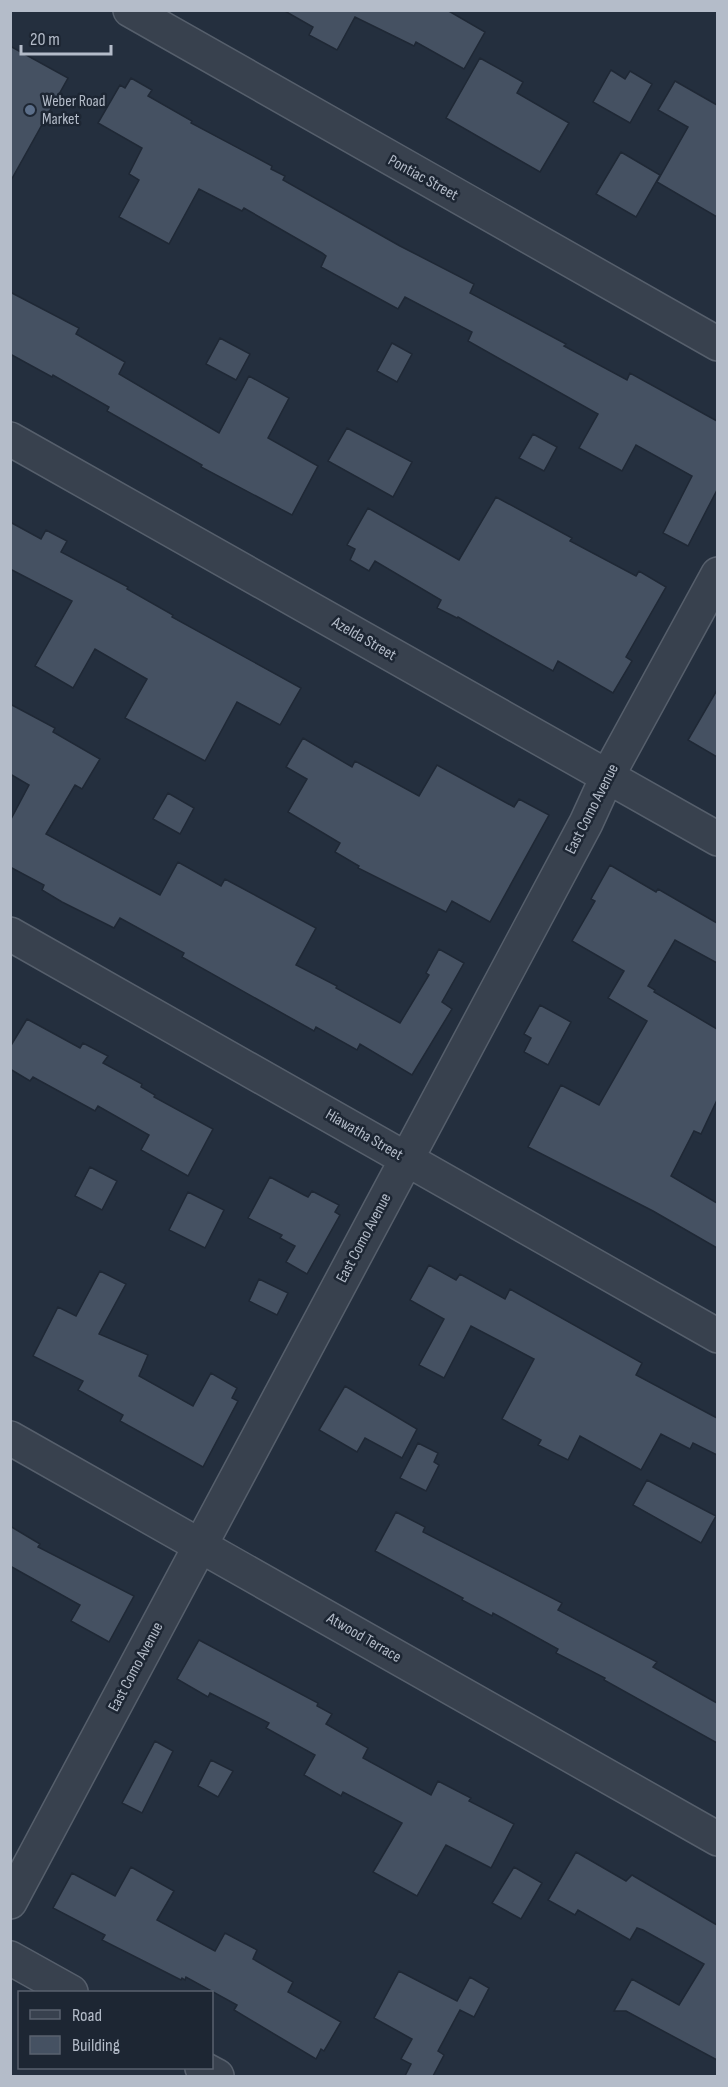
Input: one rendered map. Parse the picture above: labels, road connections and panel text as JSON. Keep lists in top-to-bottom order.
{
  "streets": {
    "street": [
      "Pontiac Street",
      "Azelda Street",
      "East Como Avenue",
      "Hiawatha Street",
      "Atwood Terrace"
    ]
  },
  "crossings": [
    ["Azelda Street", "East Como Avenue"],
    ["East Como Avenue", "Hiawatha Street"],
    ["East Como Avenue", "Atwood Terrace"]
  ],
  "places": ["Weber Road Market"],
  "legend": ["Road", "Building"],
  "scale_bar": "20 m"
}
